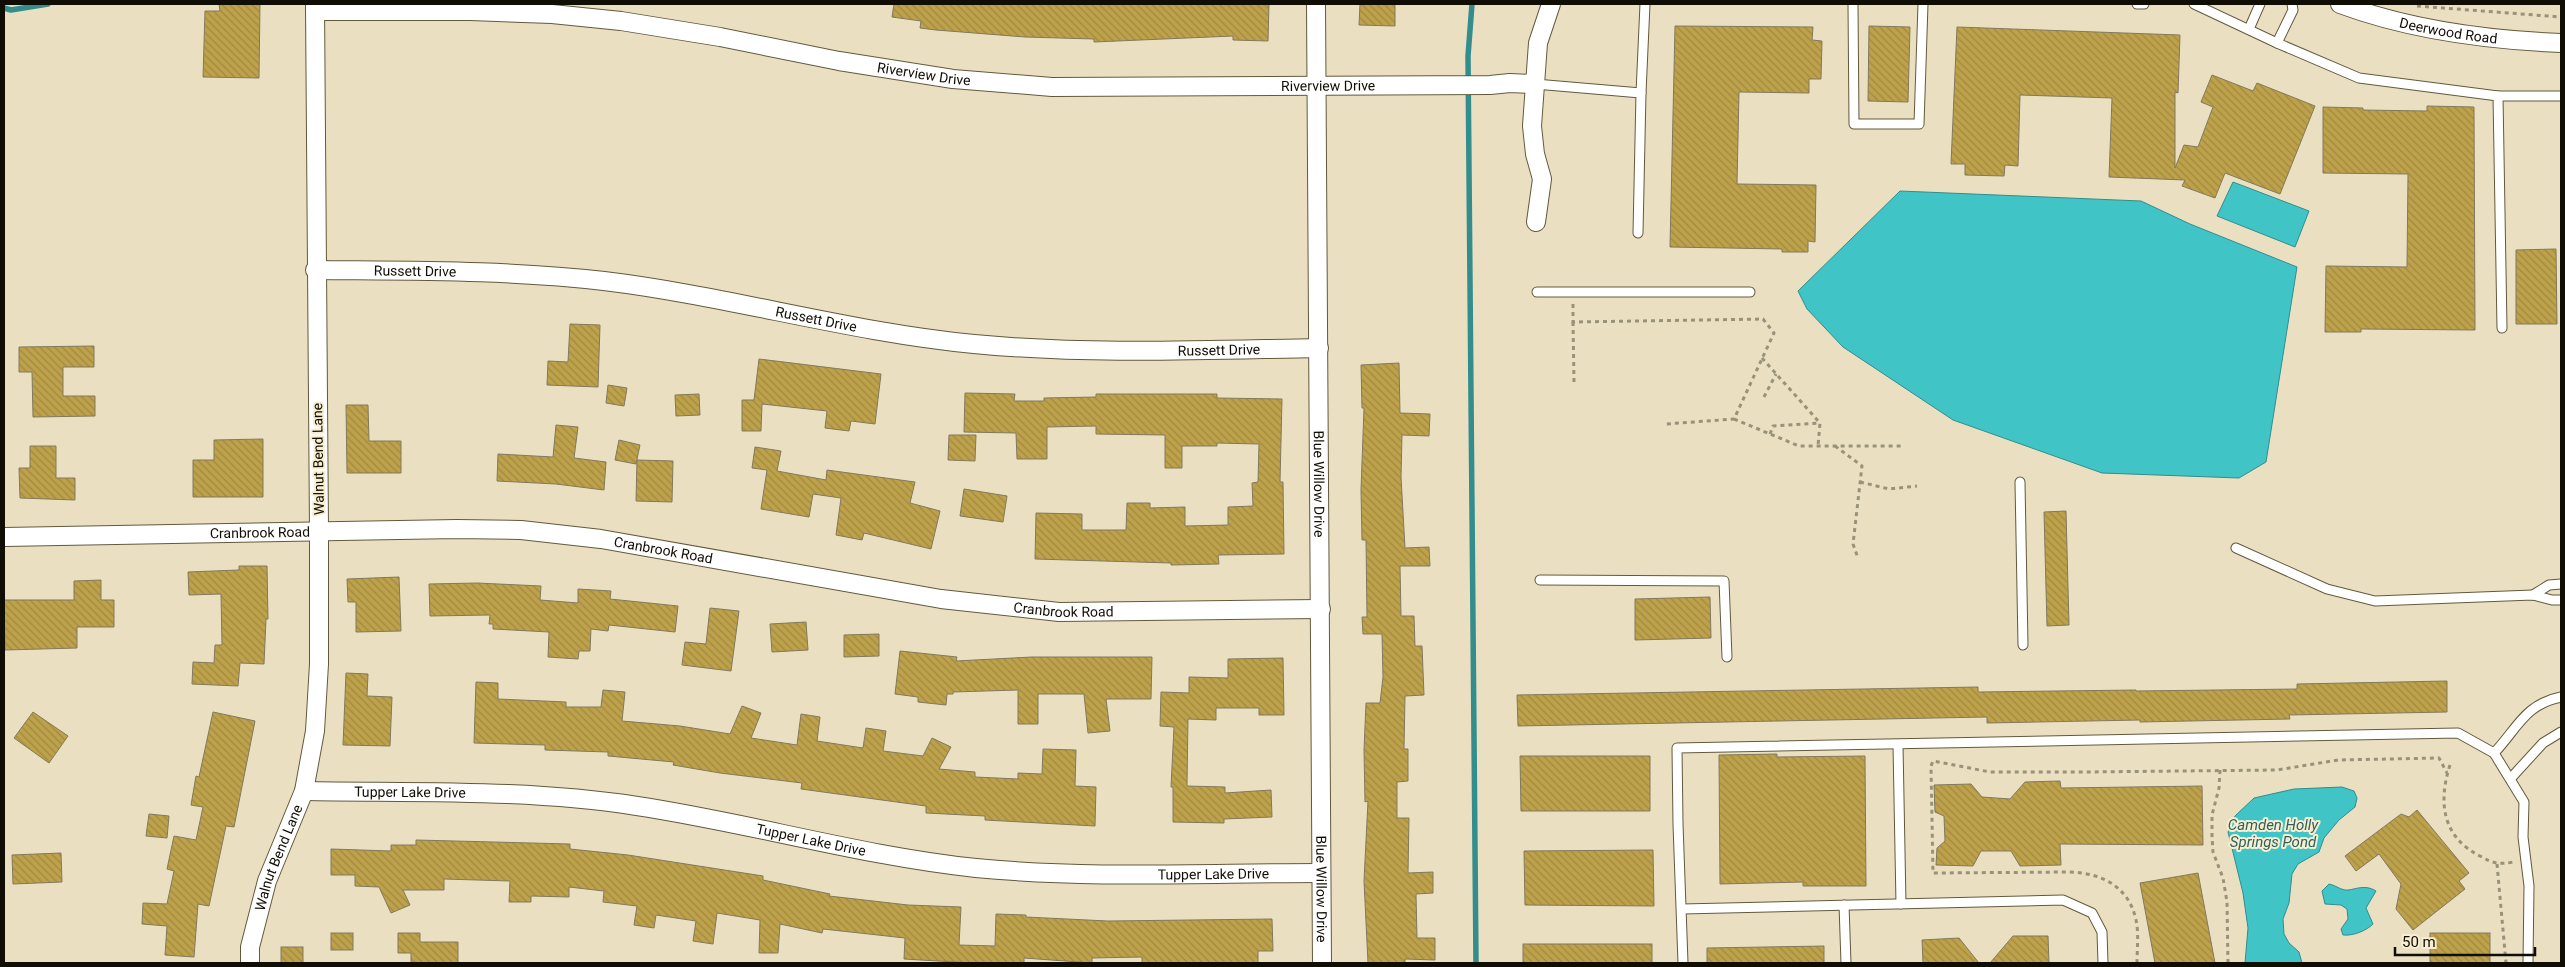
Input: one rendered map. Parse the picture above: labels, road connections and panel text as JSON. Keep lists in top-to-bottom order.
{
  "streets": {
    "street": [
      "Deerwood Road",
      "Riverview Drive",
      "Russett Drive",
      "Walnut Bend Lane",
      "Blue Willow Drive",
      "Cranbrook Road",
      "Tupper Lake Drive"
    ]
  },
  "crossings": [
    ["Riverview Drive", "Walnut Bend Lane"],
    ["Riverview Drive", "Blue Willow Drive"],
    ["Russett Drive", "Walnut Bend Lane"],
    ["Russett Drive", "Blue Willow Drive"],
    ["Walnut Bend Lane", "Cranbrook Road"],
    ["Walnut Bend Lane", "Tupper Lake Drive"],
    ["Blue Willow Drive", "Cranbrook Road"],
    ["Blue Willow Drive", "Tupper Lake Drive"]
  ],
  "water": ["Camden Holly Springs Pond"],
  "scale_bar": "50 m"
}
